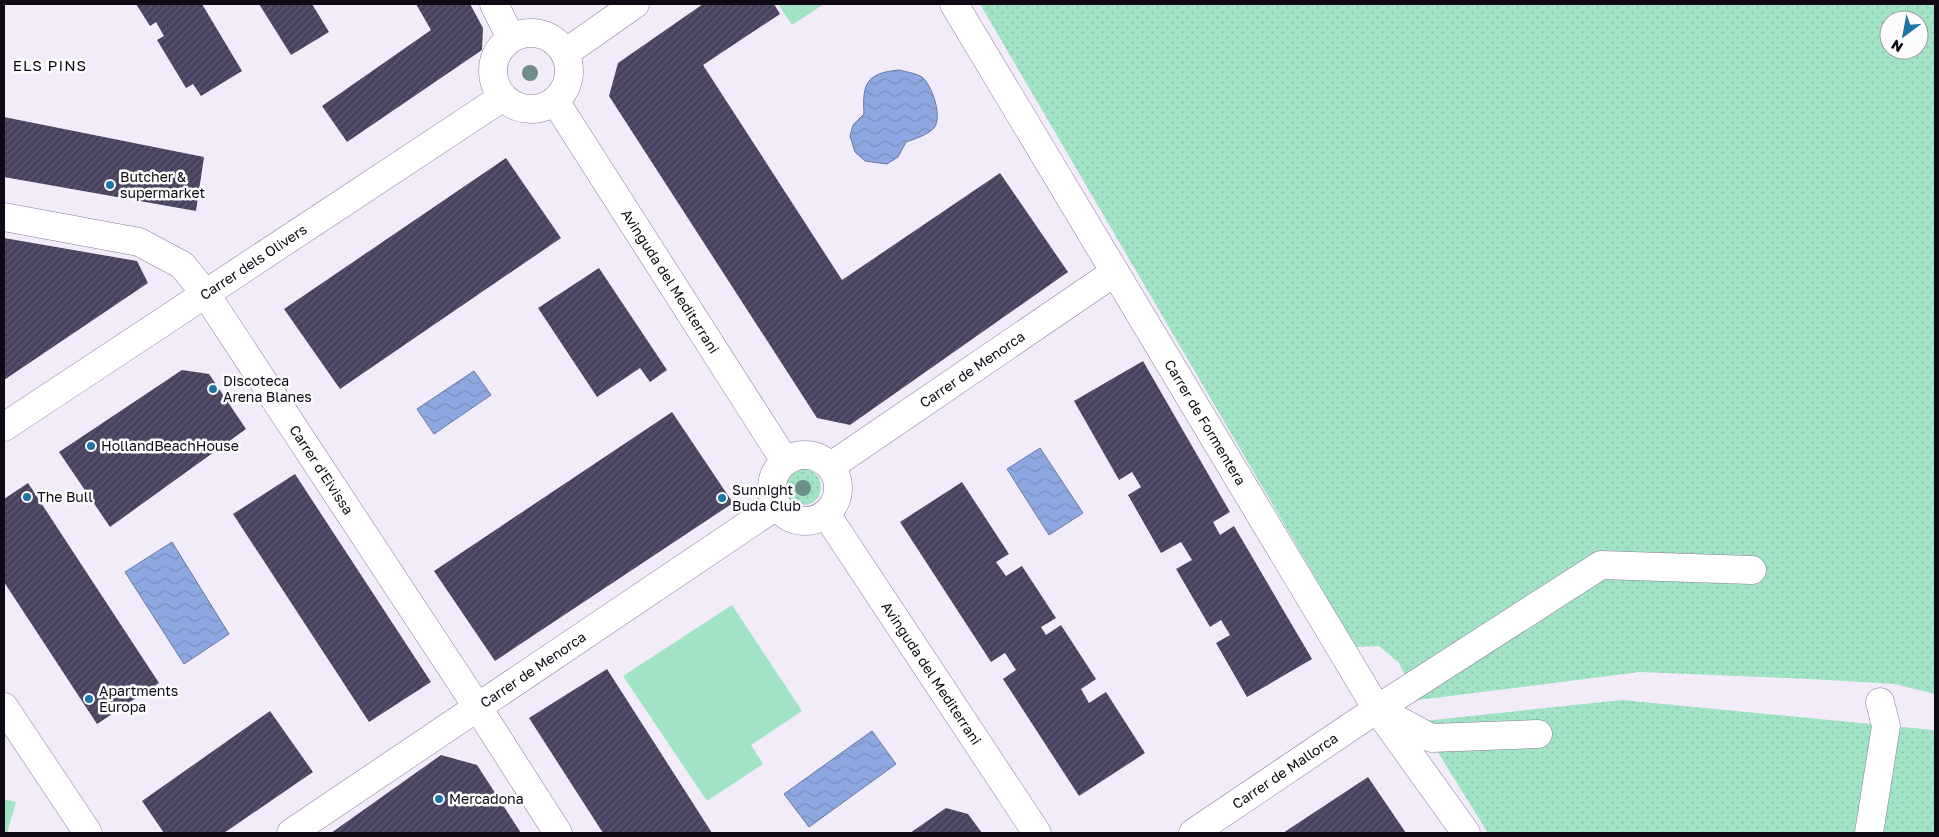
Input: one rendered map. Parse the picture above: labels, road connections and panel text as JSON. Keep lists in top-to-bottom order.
{
  "streets": {
    "street": [
      "Carrer dels Olivers",
      "Avinguda del Mediterrani",
      "Carrer de Menorca",
      "Carrer de Formentera",
      "Carrer d'Eivissa",
      "Carrer de Mallorca"
    ]
  },
  "crossings": [
    ["Carrer dels Olivers", "Avinguda del Mediterrani"],
    ["Carrer dels Olivers", "Carrer d'Eivissa"],
    ["Avinguda del Mediterrani", "Carrer de Menorca"],
    ["Carrer de Menorca", "Carrer de Formentera"],
    ["Carrer de Menorca", "Carrer d'Eivissa"],
    ["Carrer de Formentera", "Carrer de Mallorca"]
  ],
  "districts": ["ELS PINS"],
  "places": [
    "Butcher & supermarket",
    "Discoteca Arena Blanes",
    "HollandBeachHouse",
    "The Bull",
    "Sunnight Buda Club",
    "Apartments Europa",
    "Mercadona"
  ],
  "north": "bottom left"
}
